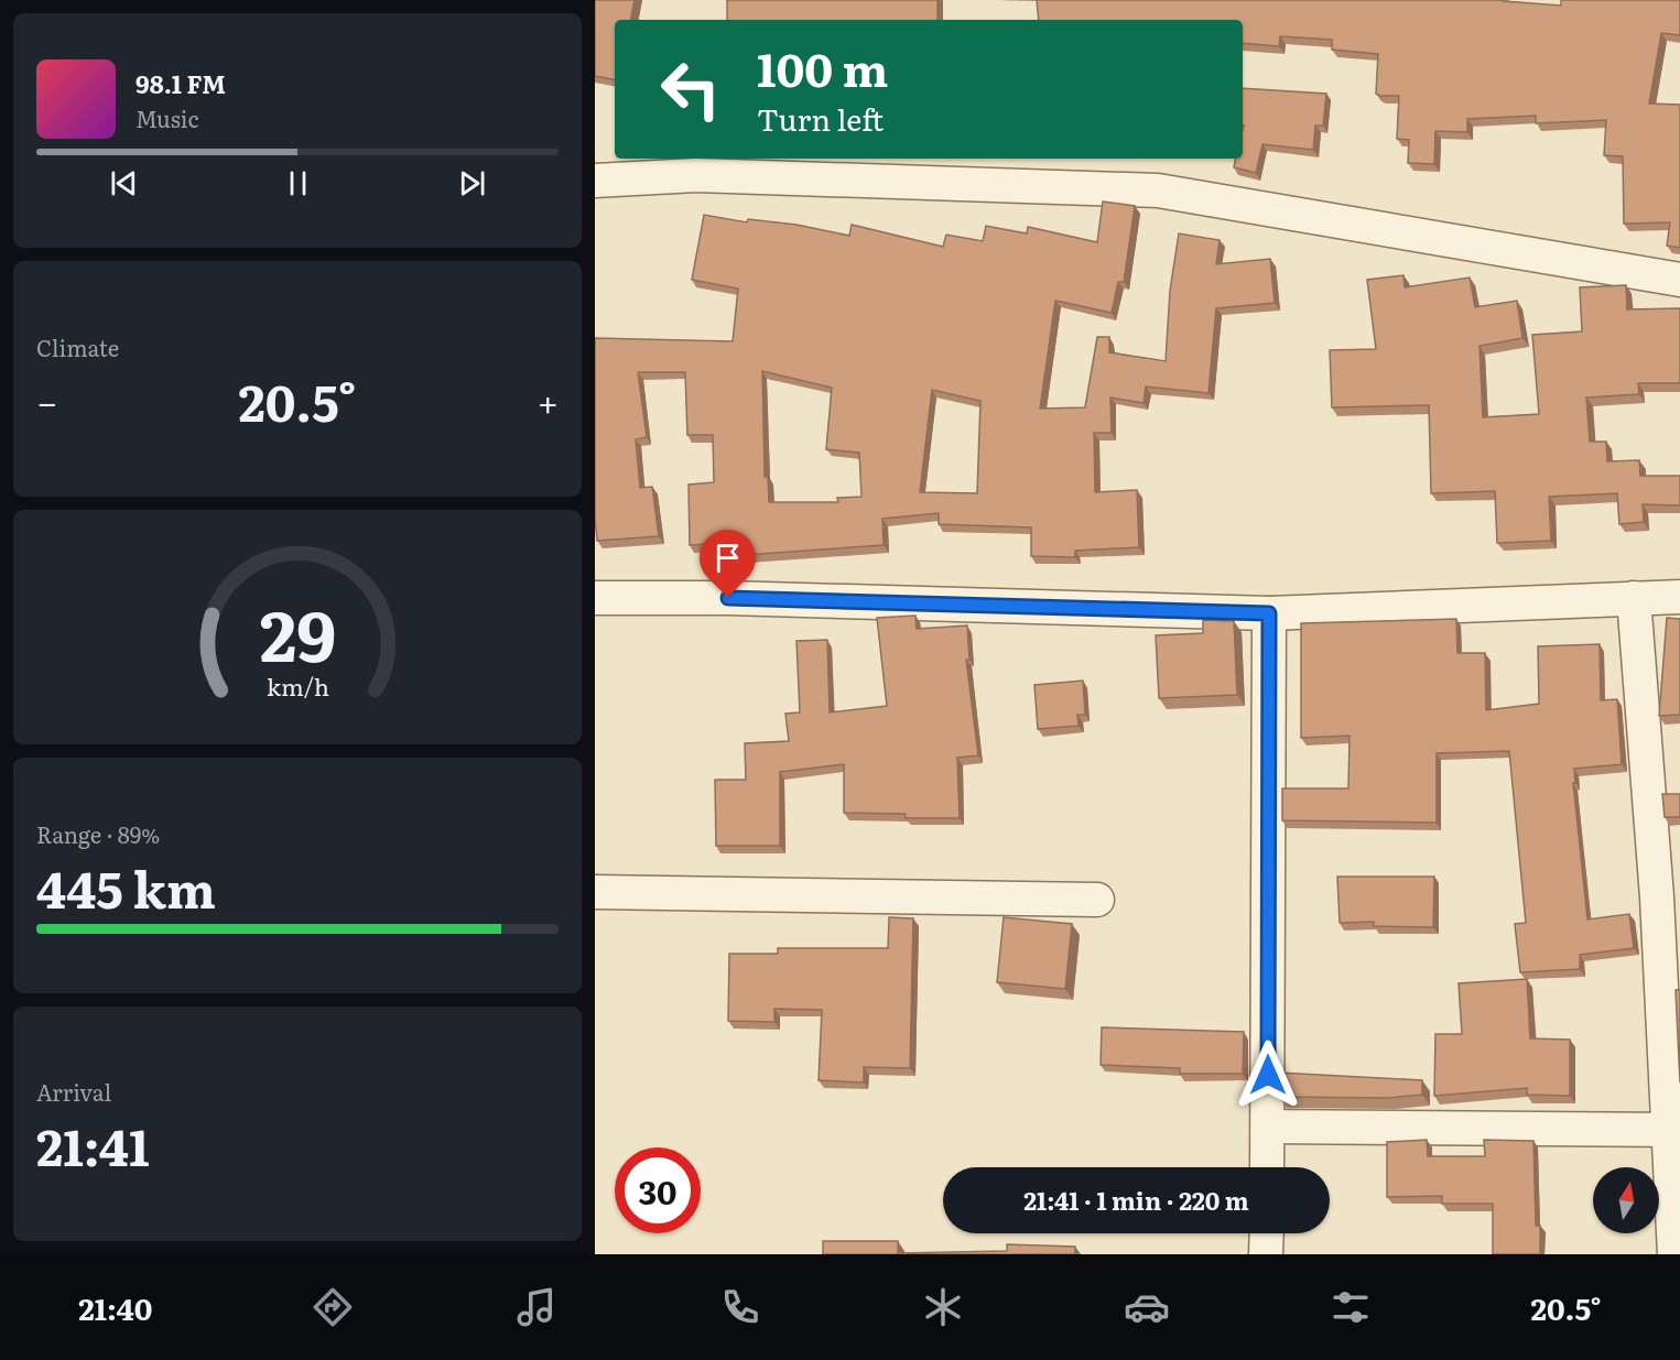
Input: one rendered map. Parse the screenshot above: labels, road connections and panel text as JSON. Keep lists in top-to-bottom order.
{
  "north": "top",
  "page": {
    "turn": ["100 m", "Turn left"],
    "song": ["98.1 FM", "Music"],
    "tile": [
      "Climate",
      ["Range · 89%", "445 km"],
      ["Arrival", "21:41"]
    ],
    "heat": ["−", "20.5°", "+"],
    "limit": "30",
    "trip": "21:41 · 1 min · 220 m",
    "tabs": ["21:40", "20.5°"],
    "gauge": ["29", "km/h"]
  }
}
